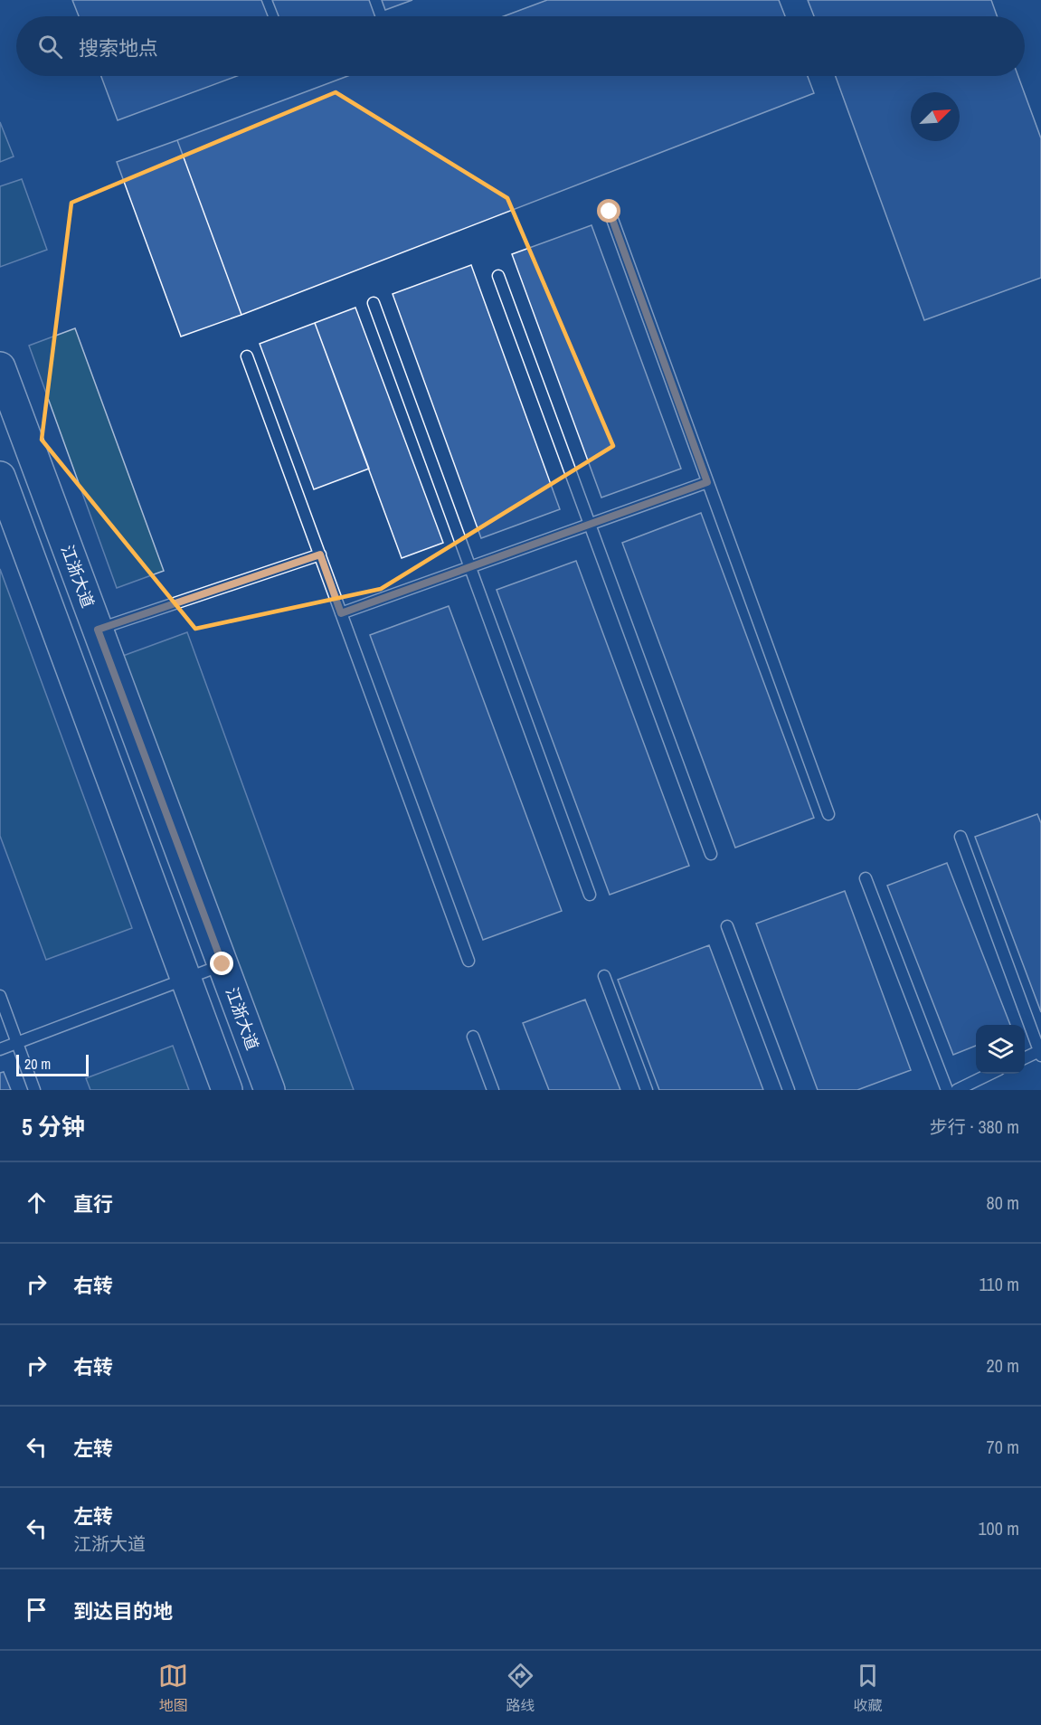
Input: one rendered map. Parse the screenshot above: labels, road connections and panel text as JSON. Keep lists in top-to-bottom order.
{
  "streets": {
    "main road": ["江浙大道"]
  },
  "scale_bar": "20 m",
  "north": "top right",
  "page": {
    "search": "搜索地点",
    "scale": "20 m",
    "heading": ["5 分钟", "步行 · 380 m"],
    "list": [
      ["直行", "80 m"],
      ["右转", "110 m"],
      ["右转", "20 m"],
      ["左转", "70 m"],
      ["左转", "江浙大道", "100 m"],
      "到达目的地"
    ],
    "nav": ["地图", "路线", "收藏"]
  }
}
